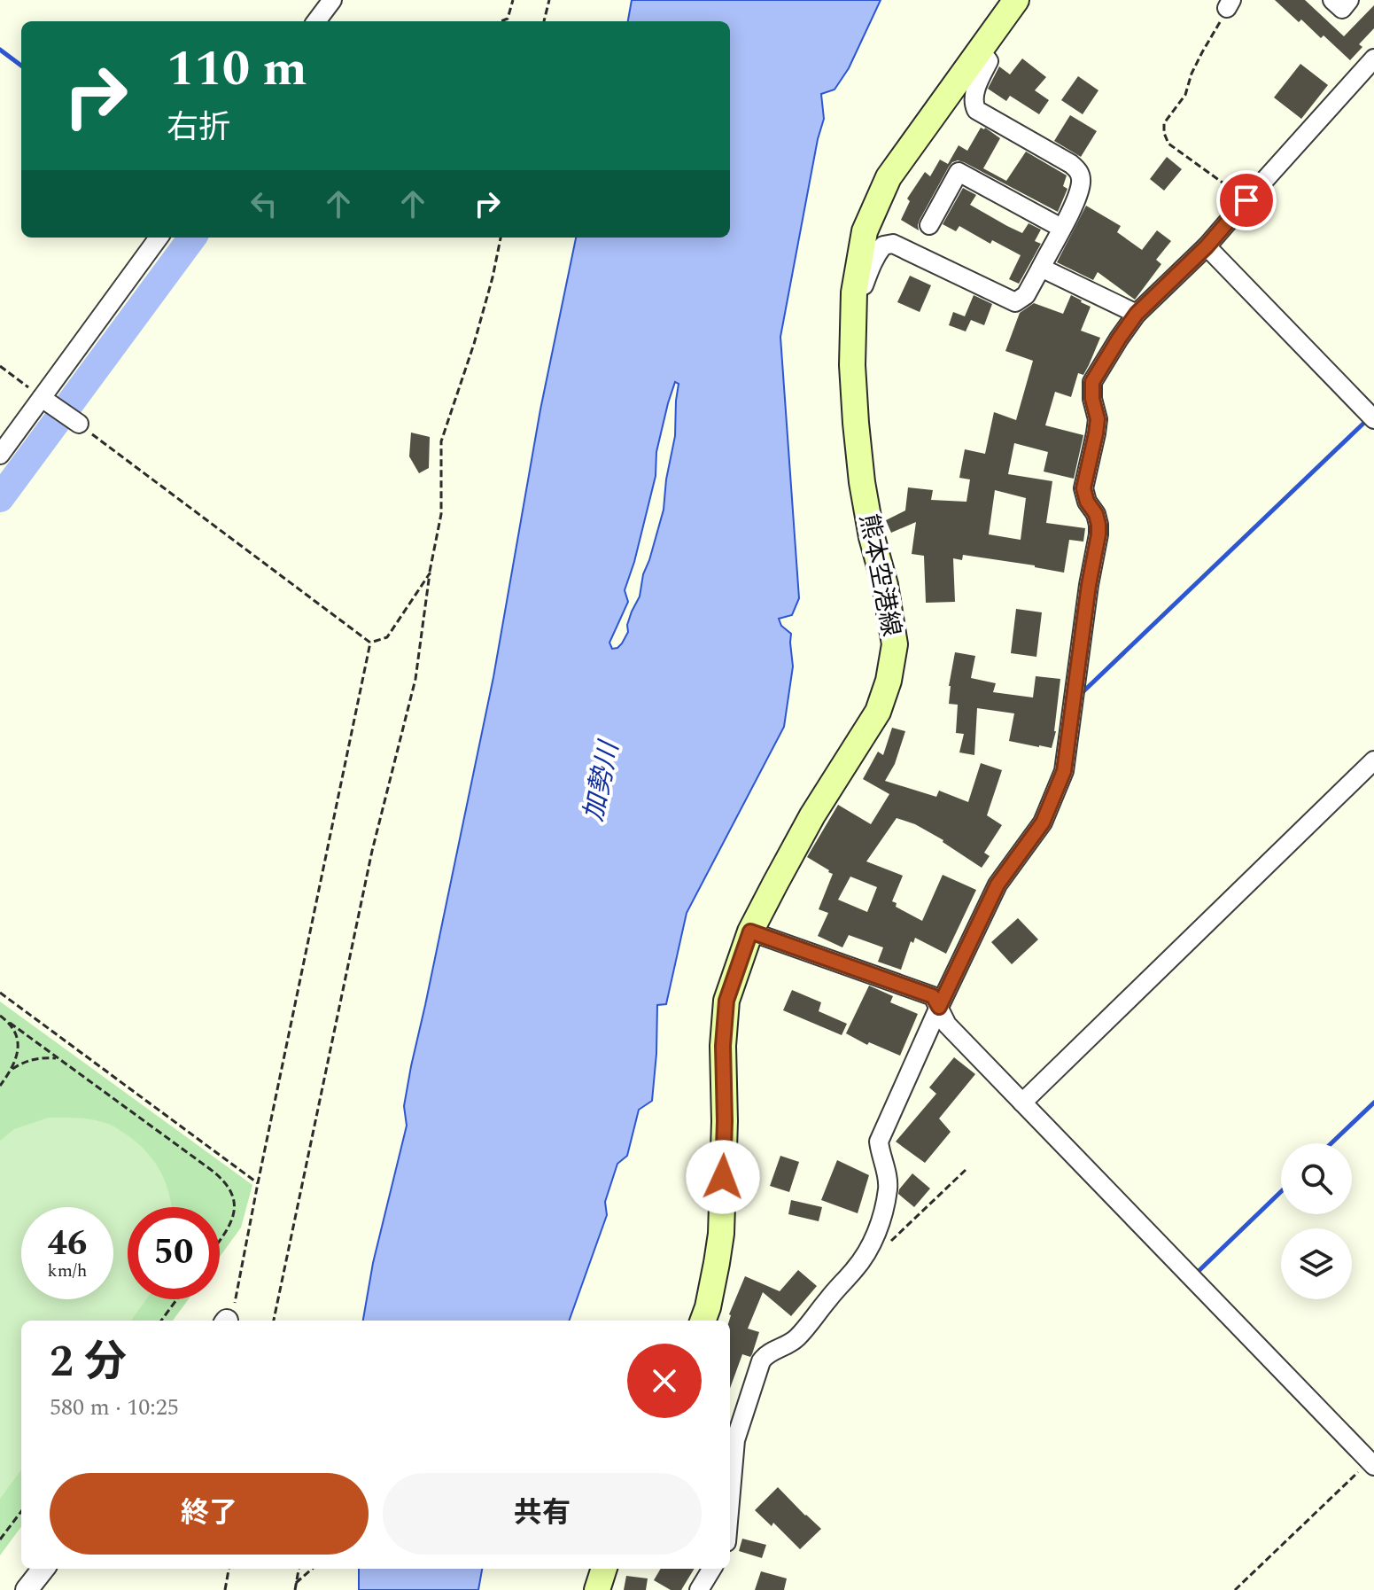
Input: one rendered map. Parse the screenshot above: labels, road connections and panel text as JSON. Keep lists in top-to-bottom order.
{
  "streets": {
    "main road": ["熊本空港線"]
  },
  "water": ["加勢川"],
  "page": {
    "turn": ["110 m", "右折"],
    "speed": "46 km/h",
    "limit": "50",
    "heading": ["2 分", "580 m · 10:25"],
    "buttons": ["終了", "共有"]
  }
}
